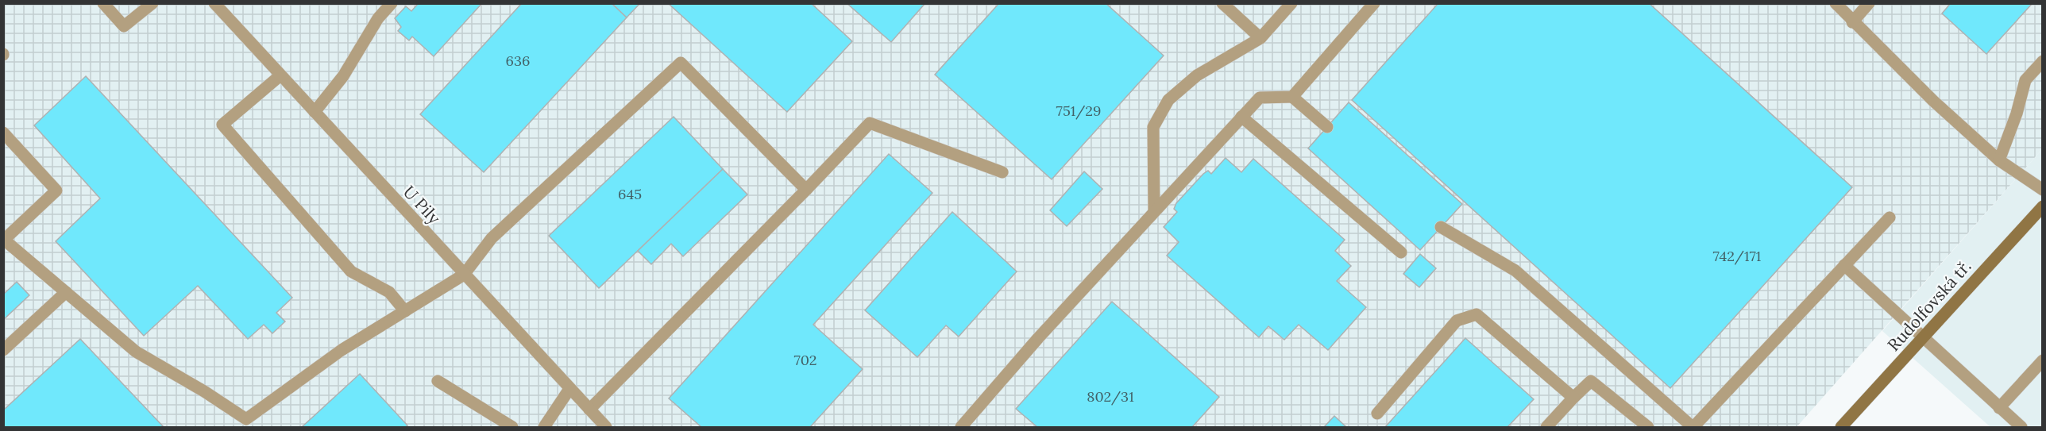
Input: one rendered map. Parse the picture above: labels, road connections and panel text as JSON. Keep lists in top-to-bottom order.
{
  "streets": {
    "main road": ["Rudolfovská tř."],
    "street": ["U Pily"]
  },
  "house_numbers": [
    "636",
    "751/29",
    "645",
    "742/171",
    "702",
    "802/31"
  ]
}
